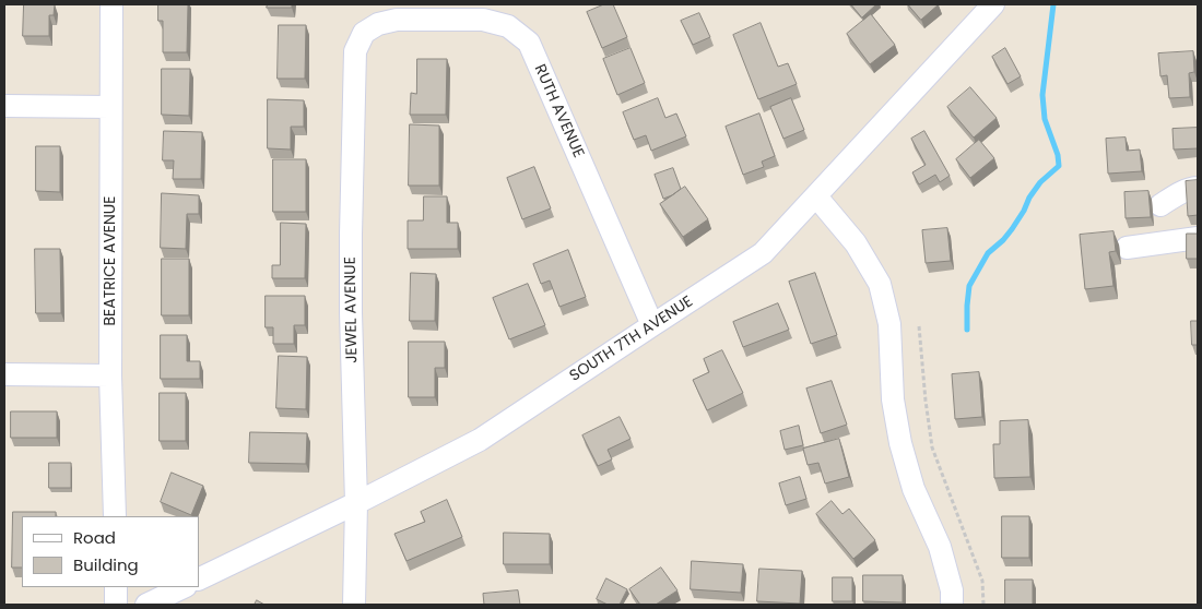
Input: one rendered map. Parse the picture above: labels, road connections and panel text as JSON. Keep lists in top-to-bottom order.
{
  "streets": {
    "street": [
      "RUTH AVENUE",
      "BEATRICE AVENUE",
      "JEWEL AVENUE",
      "SOUTH 7TH AVENUE"
    ]
  },
  "crossings": [
    ["RUTH AVENUE", "JEWEL AVENUE"],
    ["RUTH AVENUE", "SOUTH 7TH AVENUE"],
    ["JEWEL AVENUE", "SOUTH 7TH AVENUE"]
  ],
  "legend": ["Road", "Building"]
}
